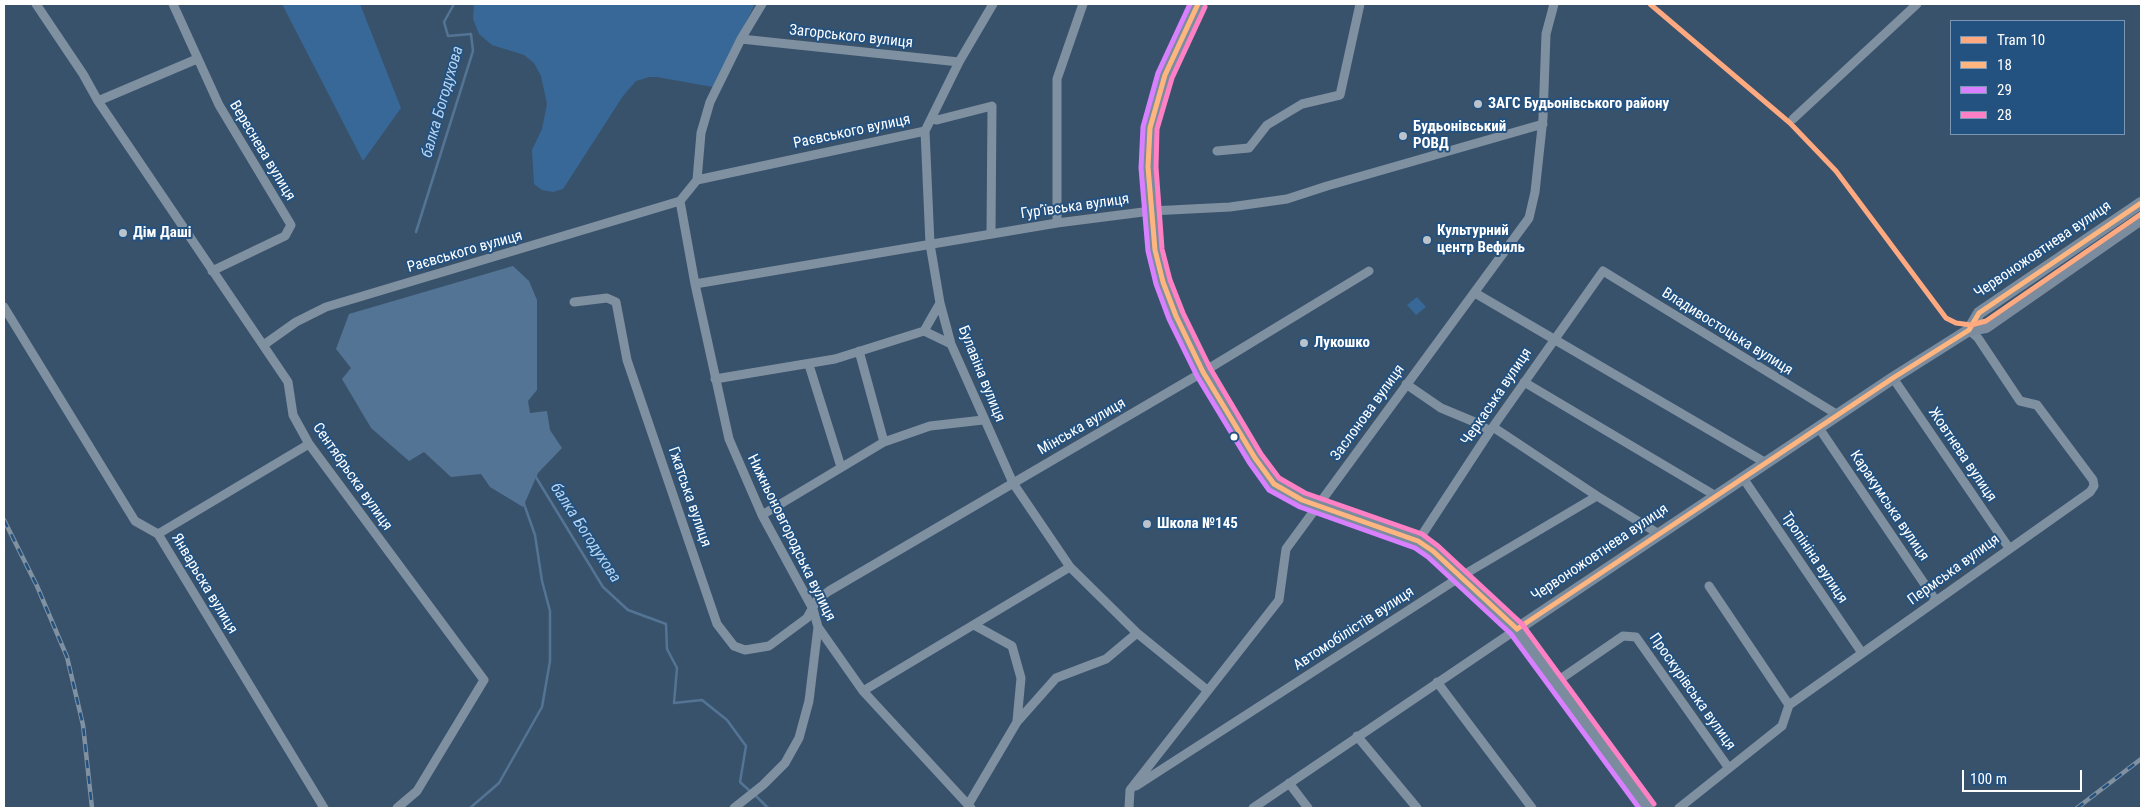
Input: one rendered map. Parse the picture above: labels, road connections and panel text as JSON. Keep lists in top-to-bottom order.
{
  "streets": {
    "main road": ["Червоножовтнева вулиця"],
    "street": [
      "Загорського вулиця",
      "Раєвського вулиця",
      "Вереснева вулиця",
      "Гур’ївська вулиця",
      "Владивостоцька вулиця",
      "Булавіна вулиця",
      "Черкаська вулиця",
      "Заслонова вулиця",
      "Мінська вулиця",
      "Жовтнева вулиця",
      "Сентябрьска вулиця",
      "Гжатська вулиця",
      "Каракумська вулиця",
      "Нижньоновгородська вулиця",
      "Тропініна вулиця",
      "Пермська вулиця",
      "Январьска вулиця",
      "Автомобілістів вулиця",
      "Проскурівська вулиця"
    ]
  },
  "crossings": [
    ["Раєвського вулиця", "Гур’ївська вулиця"],
    ["Раєвського вулиця", "Булавіна вулиця"],
    ["Раєвського вулиця", "Сентябрьска вулиця"],
    ["Раєвського вулиця", "Нижньоновгородська вулиця"],
    ["Вереснева вулиця", "Сентябрьска вулиця"],
    ["Гур’ївська вулиця", "Булавіна вулиця"],
    ["Гур’ївська вулиця", "Заслонова вулиця"],
    ["Гур’ївська вулиця", "Нижньоновгородська вулиця"],
    ["Червоножовтнева вулиця", "Владивостоцька вулиця"],
    ["Червоножовтнева вулиця", "Жовтнева вулиця"],
    ["Червоножовтнева вулиця", "Каракумська вулиця"],
    ["Червоножовтнева вулиця", "Тропініна вулиця"],
    ["Червоножовтнева вулиця", "Пермська вулиця"],
    ["Владивостоцька вулиця", "Черкаська вулиця"],
    ["Булавіна вулиця", "Заслонова вулиця"],
    ["Булавіна вулиця", "Мінська вулиця"],
    ["Заслонова вулиця", "Автомобілістів вулиця"],
    ["Мінська вулиця", "Гжатська вулиця"],
    ["Мінська вулиця", "Нижньоновгородська вулиця"],
    ["Жовтнева вулиця", "Пермська вулиця"],
    ["Гжатська вулиця", "Нижньоновгородська вулиця"],
    ["Каракумська вулиця", "Пермська вулиця"],
    ["Тропініна вулиця", "Пермська вулиця"]
  ],
  "water": ["балка Богодухова"],
  "places": [
    "ЗАГС Будьонівського району",
    "Будьонівський РОВД",
    "Дім Даші",
    "Культурний центр Вефиль",
    "Лукошко",
    "Школа №145"
  ],
  "lines": [
    "tram line 10",
    "transit line 18",
    "transit line 29",
    "transit line 28"
  ],
  "legend": [
    "Tram 10",
    "18",
    "29",
    "28"
  ],
  "scale_bar": "100 m"
}
